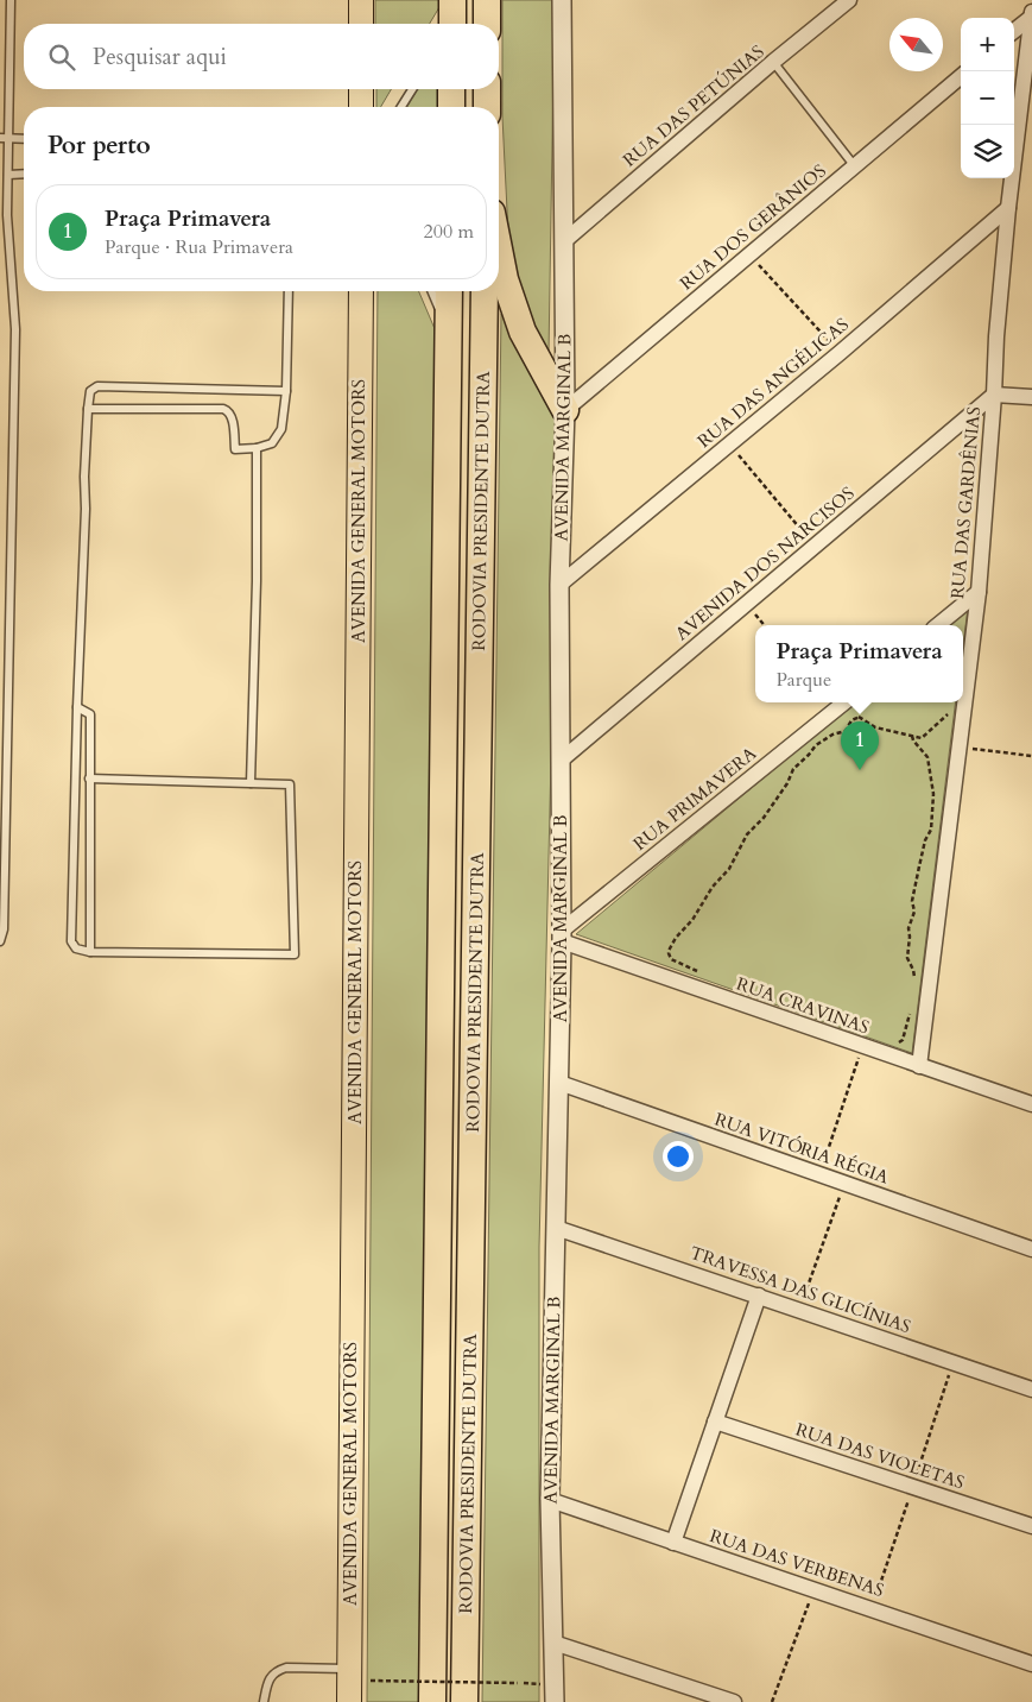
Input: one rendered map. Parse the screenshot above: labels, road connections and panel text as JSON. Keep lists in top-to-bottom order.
{
  "streets": {
    "highway": ["RODOVIA PRESIDENTE DUTRA"],
    "main road": ["AVENIDA GENERAL MOTORS"],
    "street": [
      "RUA DAS PETÚNIAS",
      "RUA DOS GERÂNIOS",
      "RUA DAS ANGÉLICAS",
      "AVENIDA MARGINAL B",
      "RUA DAS GARDÊNIAS",
      "AVENIDA DOS NARCISOS",
      "RUA PRIMAVERA",
      "RUA CRAVINAS",
      "RUA VITÓRIA RÉGIA",
      "TRAVESSA DAS GLICÍNIAS",
      "RUA DAS VIOLETAS",
      "RUA DAS VERBENAS"
    ]
  },
  "crossings": [
    ["RUA DAS PETÚNIAS", "AVENIDA MARGINAL B"],
    ["RUA DOS GERÂNIOS", "AVENIDA MARGINAL B"],
    ["RUA DAS ANGÉLICAS", "AVENIDA MARGINAL B"],
    ["RUA DAS ANGÉLICAS", "RUA DAS GARDÊNIAS"],
    ["AVENIDA MARGINAL B", "AVENIDA DOS NARCISOS"],
    ["AVENIDA MARGINAL B", "RUA PRIMAVERA"],
    ["AVENIDA MARGINAL B", "RUA CRAVINAS"],
    ["AVENIDA MARGINAL B", "RUA VITÓRIA RÉGIA"],
    ["AVENIDA MARGINAL B", "TRAVESSA DAS GLICÍNIAS"],
    ["AVENIDA MARGINAL B", "RUA DAS VERBENAS"],
    ["RUA DAS GARDÊNIAS", "AVENIDA DOS NARCISOS"],
    ["RUA DAS GARDÊNIAS", "RUA CRAVINAS"],
    ["RUA PRIMAVERA", "RUA CRAVINAS"]
  ],
  "north": "top left",
  "page": {
    "map_buttons": ["+", "−"],
    "search": "Pesquisar aqui",
    "heading": "Por perto",
    "list": [
      {
        "mark": "1",
        "name": "Praça Primavera",
        "note": "Parque · Rua Primavera",
        "value": "200 m"
      }
    ],
    "popup": ["Praça Primavera", "Parque"],
    "pins": "1"
  }
}
